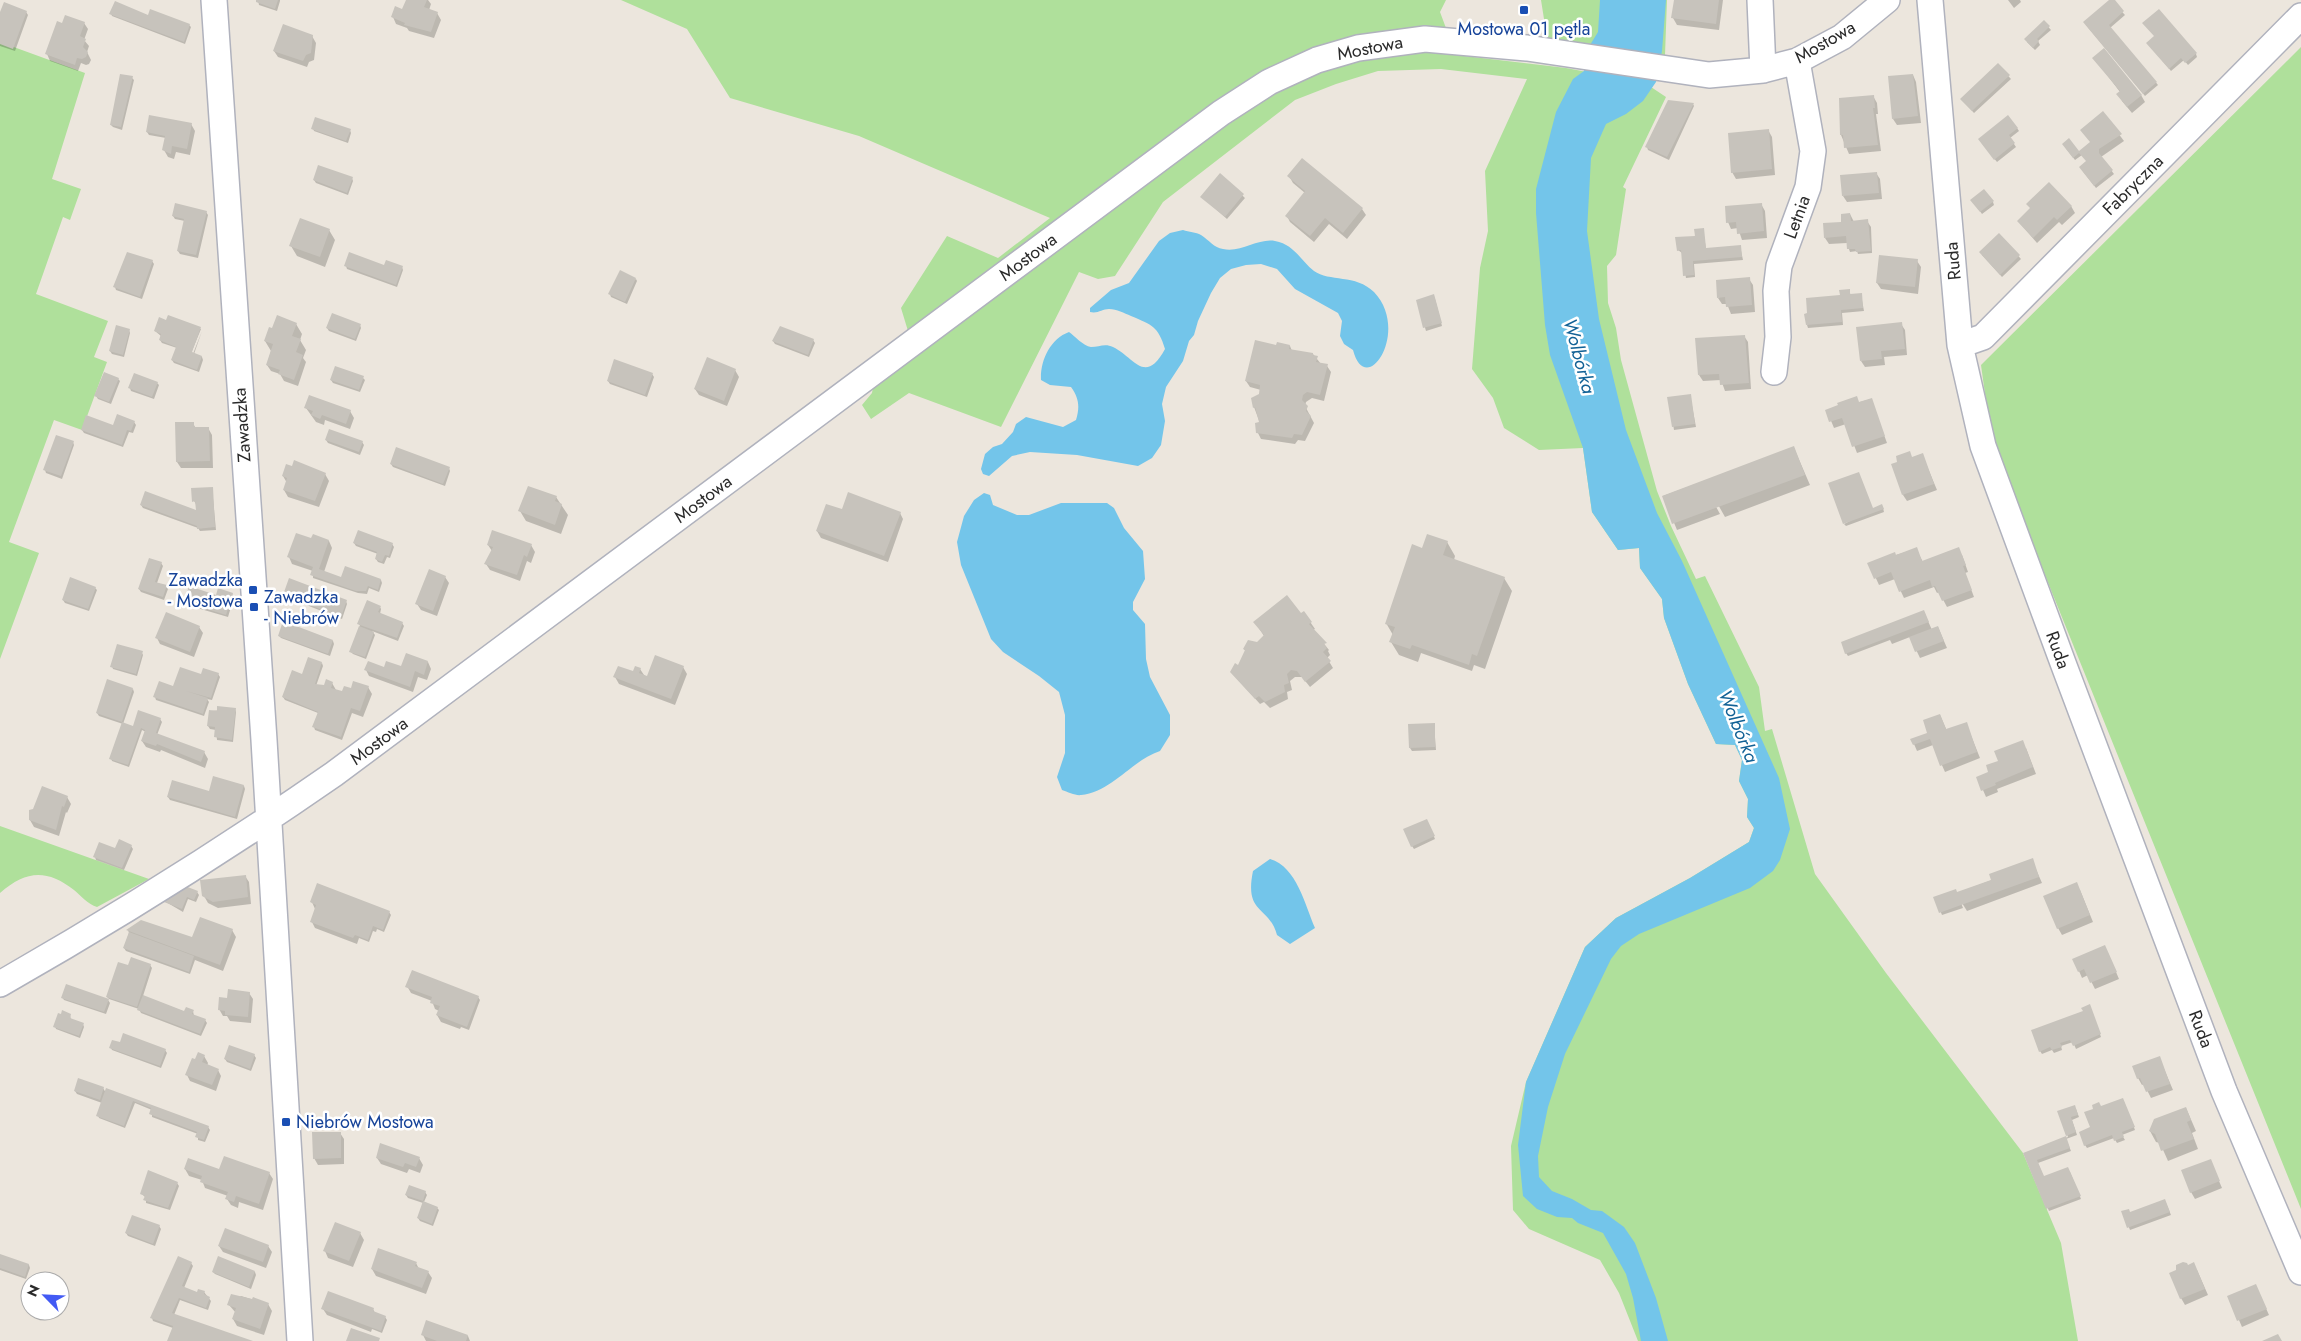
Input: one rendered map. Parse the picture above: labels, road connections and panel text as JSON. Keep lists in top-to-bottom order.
{
  "streets": {
    "street": [
      "Mostowa",
      "Fabryczna",
      "Letnia",
      "Ruda",
      "Zawadzka"
    ]
  },
  "crossings": [
    ["Mostowa", "Letnia"],
    ["Mostowa", "Zawadzka"],
    ["Fabryczna", "Ruda"]
  ],
  "water": ["Wolbórka"],
  "places": {
    "transit": [
      "Mostowa 01 pętla",
      "Zawadzka - Mostowa",
      "Zawadzka - Niebrów",
      "Niebrów Mostowa"
    ]
  },
  "north": "top left"
}
